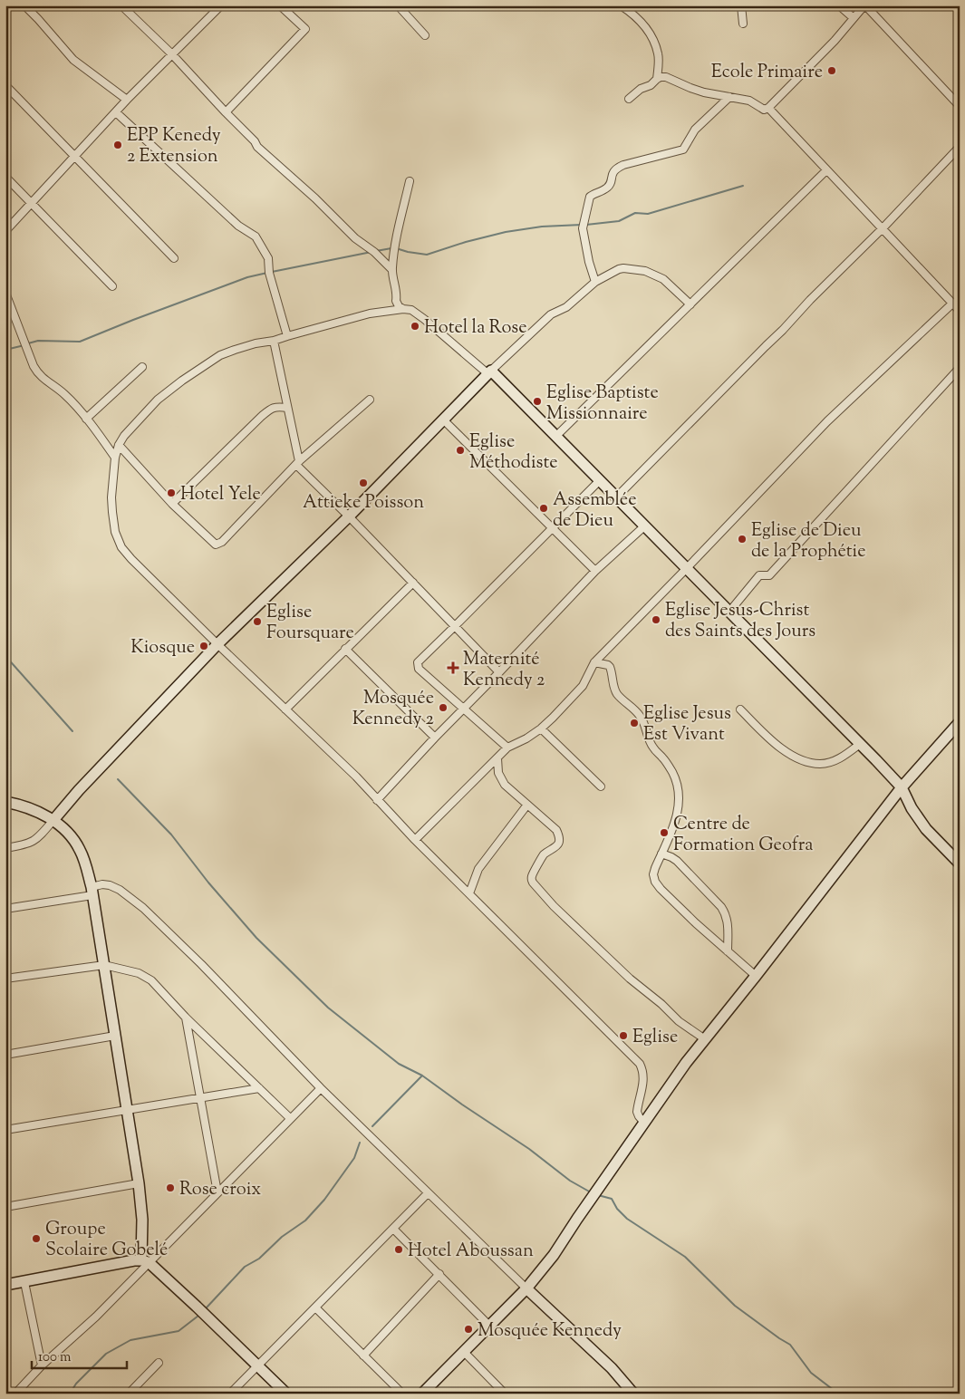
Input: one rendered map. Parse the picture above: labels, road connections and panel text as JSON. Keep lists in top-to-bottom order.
{
  "places": {
    "other": [
      "Ecole Primaire",
      "EPP Kenedy 2 Extension",
      "Hotel la Rose",
      "Eglise Baptiste Missionnaire",
      "Eglise Méthodiste",
      "Attieke Poisson",
      "Hotel Yele",
      "Assemblée de Dieu",
      "Eglise de Dieu de la Prophétie",
      "Eglise Jesus-Christ des Saints des Jours",
      "Eglise Foursquare",
      "Kiosque",
      "Mosquée Kennedy 2",
      "Eglise Jesus Est Vivant",
      "Centre de Formation Geofra",
      "Eglise",
      "Rose croix",
      "Groupe Scolaire Gobelé",
      "Hotel Aboussan",
      "Mosquée Kennedy"
    ],
    "health": ["Maternité Kennedy 2"]
  },
  "scale_bar": "100 m"
}
